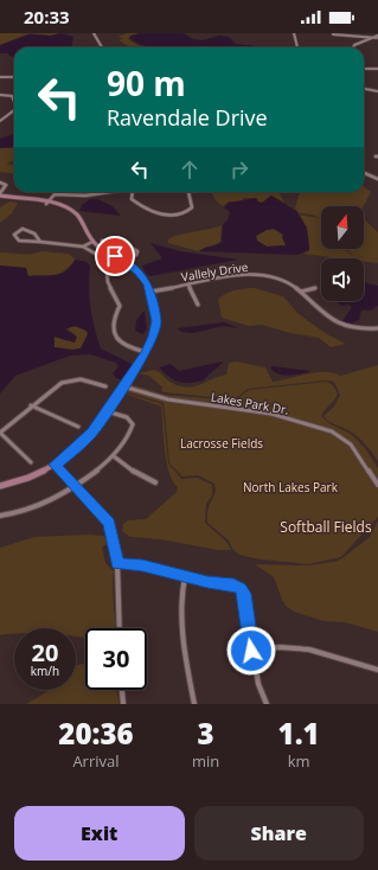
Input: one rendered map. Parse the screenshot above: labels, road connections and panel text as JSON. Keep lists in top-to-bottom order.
{
  "streets": {
    "street": ["Vallely Drive", "Lakes Park Dr."]
  },
  "parks": ["Lacrosse Fields", "North Lakes Park", "Softball Fields"],
  "north": "top",
  "page": {
    "status": "20:33",
    "turn": ["90 m", "Ravendale Drive"],
    "speed": "20 km/h",
    "limit": "30",
    "eta": [
      "20:36",
      "Arrival",
      "3",
      "min",
      "1.1",
      "km"
    ],
    "buttons": ["Exit", "Share"]
  }
}
